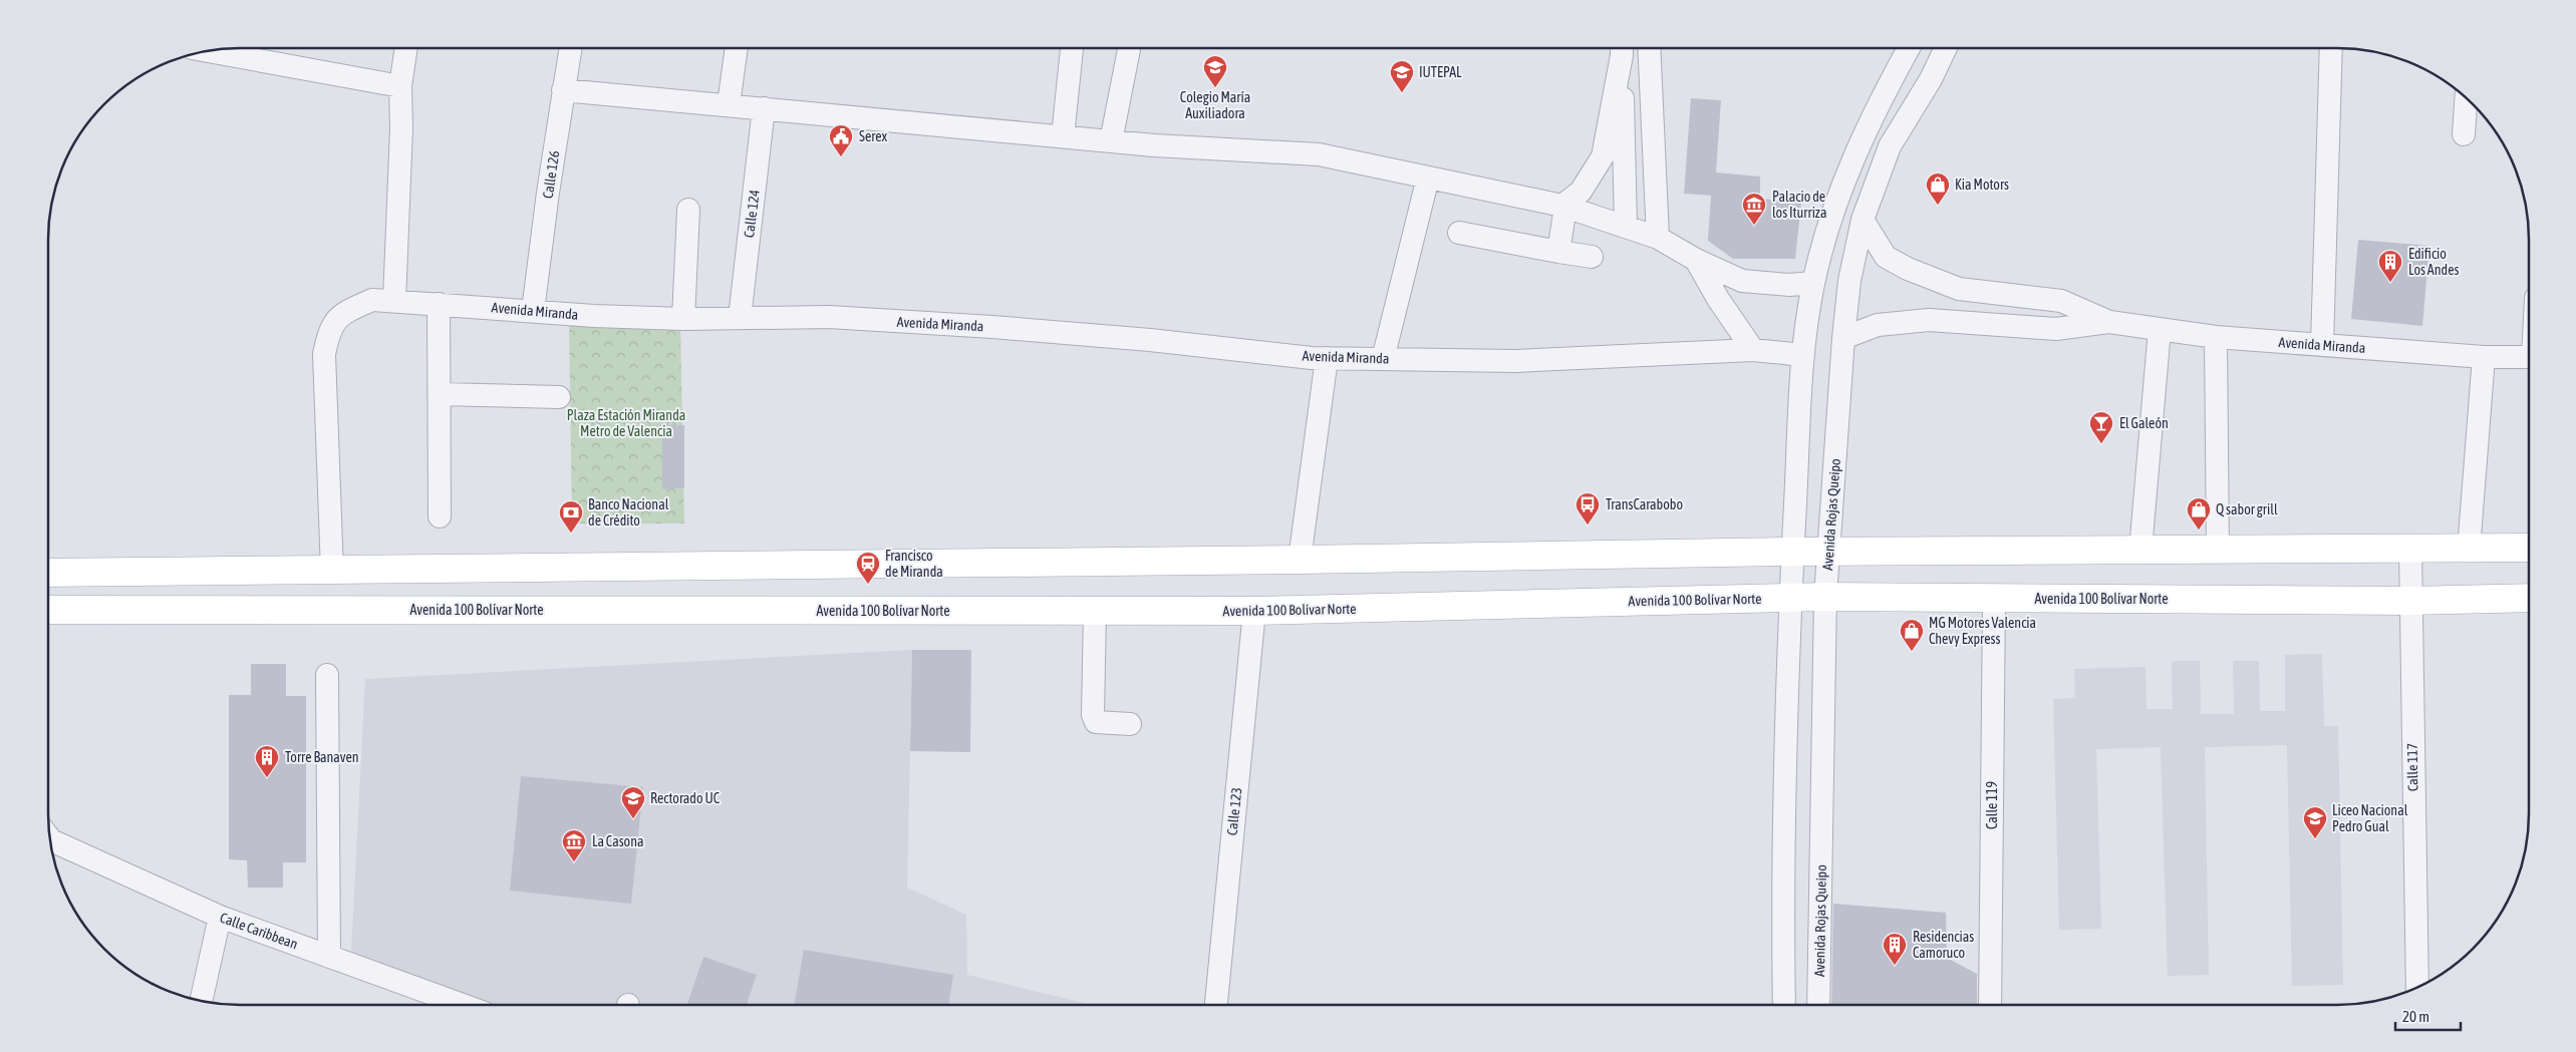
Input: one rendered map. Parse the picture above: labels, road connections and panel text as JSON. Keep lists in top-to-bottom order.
{
  "streets": {
    "main road": ["Avenida 100 Bolívar Norte"],
    "street": [
      "Calle 126",
      "Calle 124",
      "Avenida Miranda",
      "Avenida Rojas Queipo",
      "Calle 117",
      "Calle 119",
      "Calle 123",
      "Calle Caribbean"
    ]
  },
  "crossings": [
    ["Calle 126", "Avenida Miranda"],
    ["Calle 124", "Avenida Miranda"],
    ["Avenida Miranda", "Avenida Rojas Queipo"],
    ["Avenida Rojas Queipo", "Avenida 100 Bolívar Norte"],
    ["Avenida 100 Bolívar Norte", "Calle 117"],
    ["Avenida 100 Bolívar Norte", "Calle 119"],
    ["Avenida 100 Bolívar Norte", "Calle 123"]
  ],
  "parks": ["Plaza Estación Miranda Metro de Valencia"],
  "places": {
    "school or university": [
      "Colegio María Auxiliadora",
      "IUTEPAL",
      "Rectorado UC",
      "Liceo Nacional Pedro Gual"
    ],
    "public building": ["Serex"],
    "shop": ["Kia Motors", "Q sabor grill", "MG Motores Valencia Chevy Express"],
    "museum": ["Palacio de los Iturriza", "La Casona"],
    "building": ["Edificio Los Andes", "Torre Banaven", "Residencias Camoruco"],
    "bar": ["El Galeón"],
    "bus stop": ["TransCarabobo"],
    "bank": ["Banco Nacional de Crédito"],
    "station": ["Francisco de Miranda"]
  },
  "scale_bar": "20 m"
}
